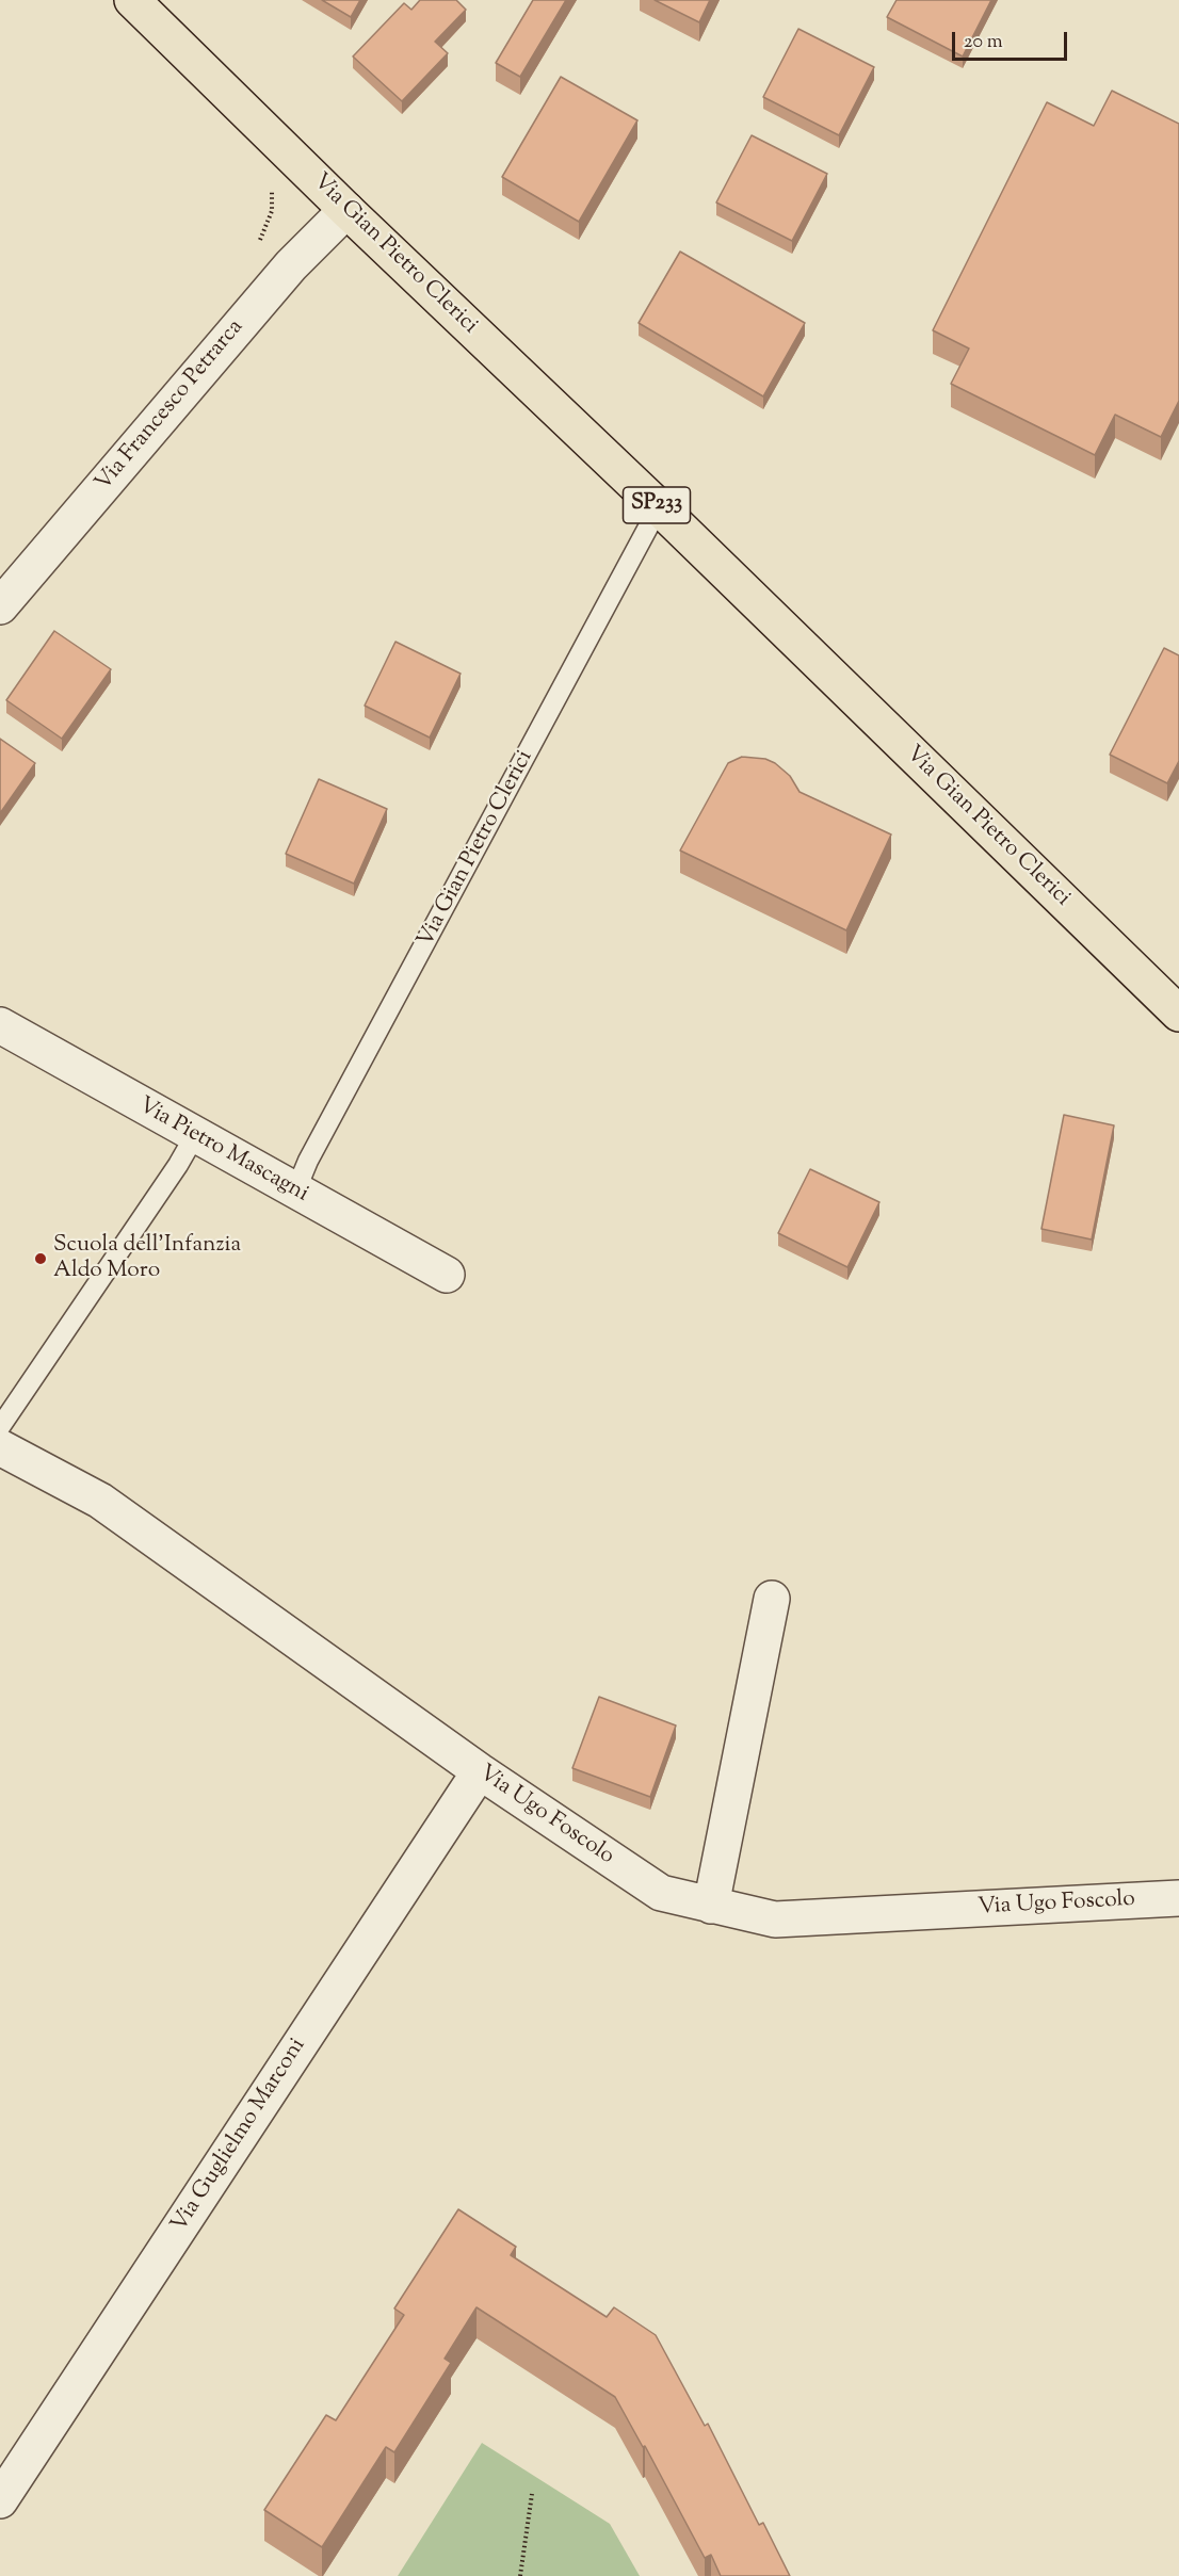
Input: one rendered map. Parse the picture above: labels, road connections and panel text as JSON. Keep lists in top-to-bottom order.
{
  "streets": {
    "main road": ["Via Gian Pietro Clerici", "SP233"],
    "street": [
      "Via Francesco Petrarca",
      "Via Pietro Mascagni",
      "Via Ugo Foscolo",
      "Via Guglielmo Marconi"
    ]
  },
  "crossings": [
    ["Via Gian Pietro Clerici", "Via Francesco Petrarca"],
    ["Via Gian Pietro Clerici", "Via Pietro Mascagni"],
    ["Via Ugo Foscolo", "Via Guglielmo Marconi"]
  ],
  "places": ["Scuola dell'Infanzia Aldo Moro"],
  "scale_bar": "20 m"
}
